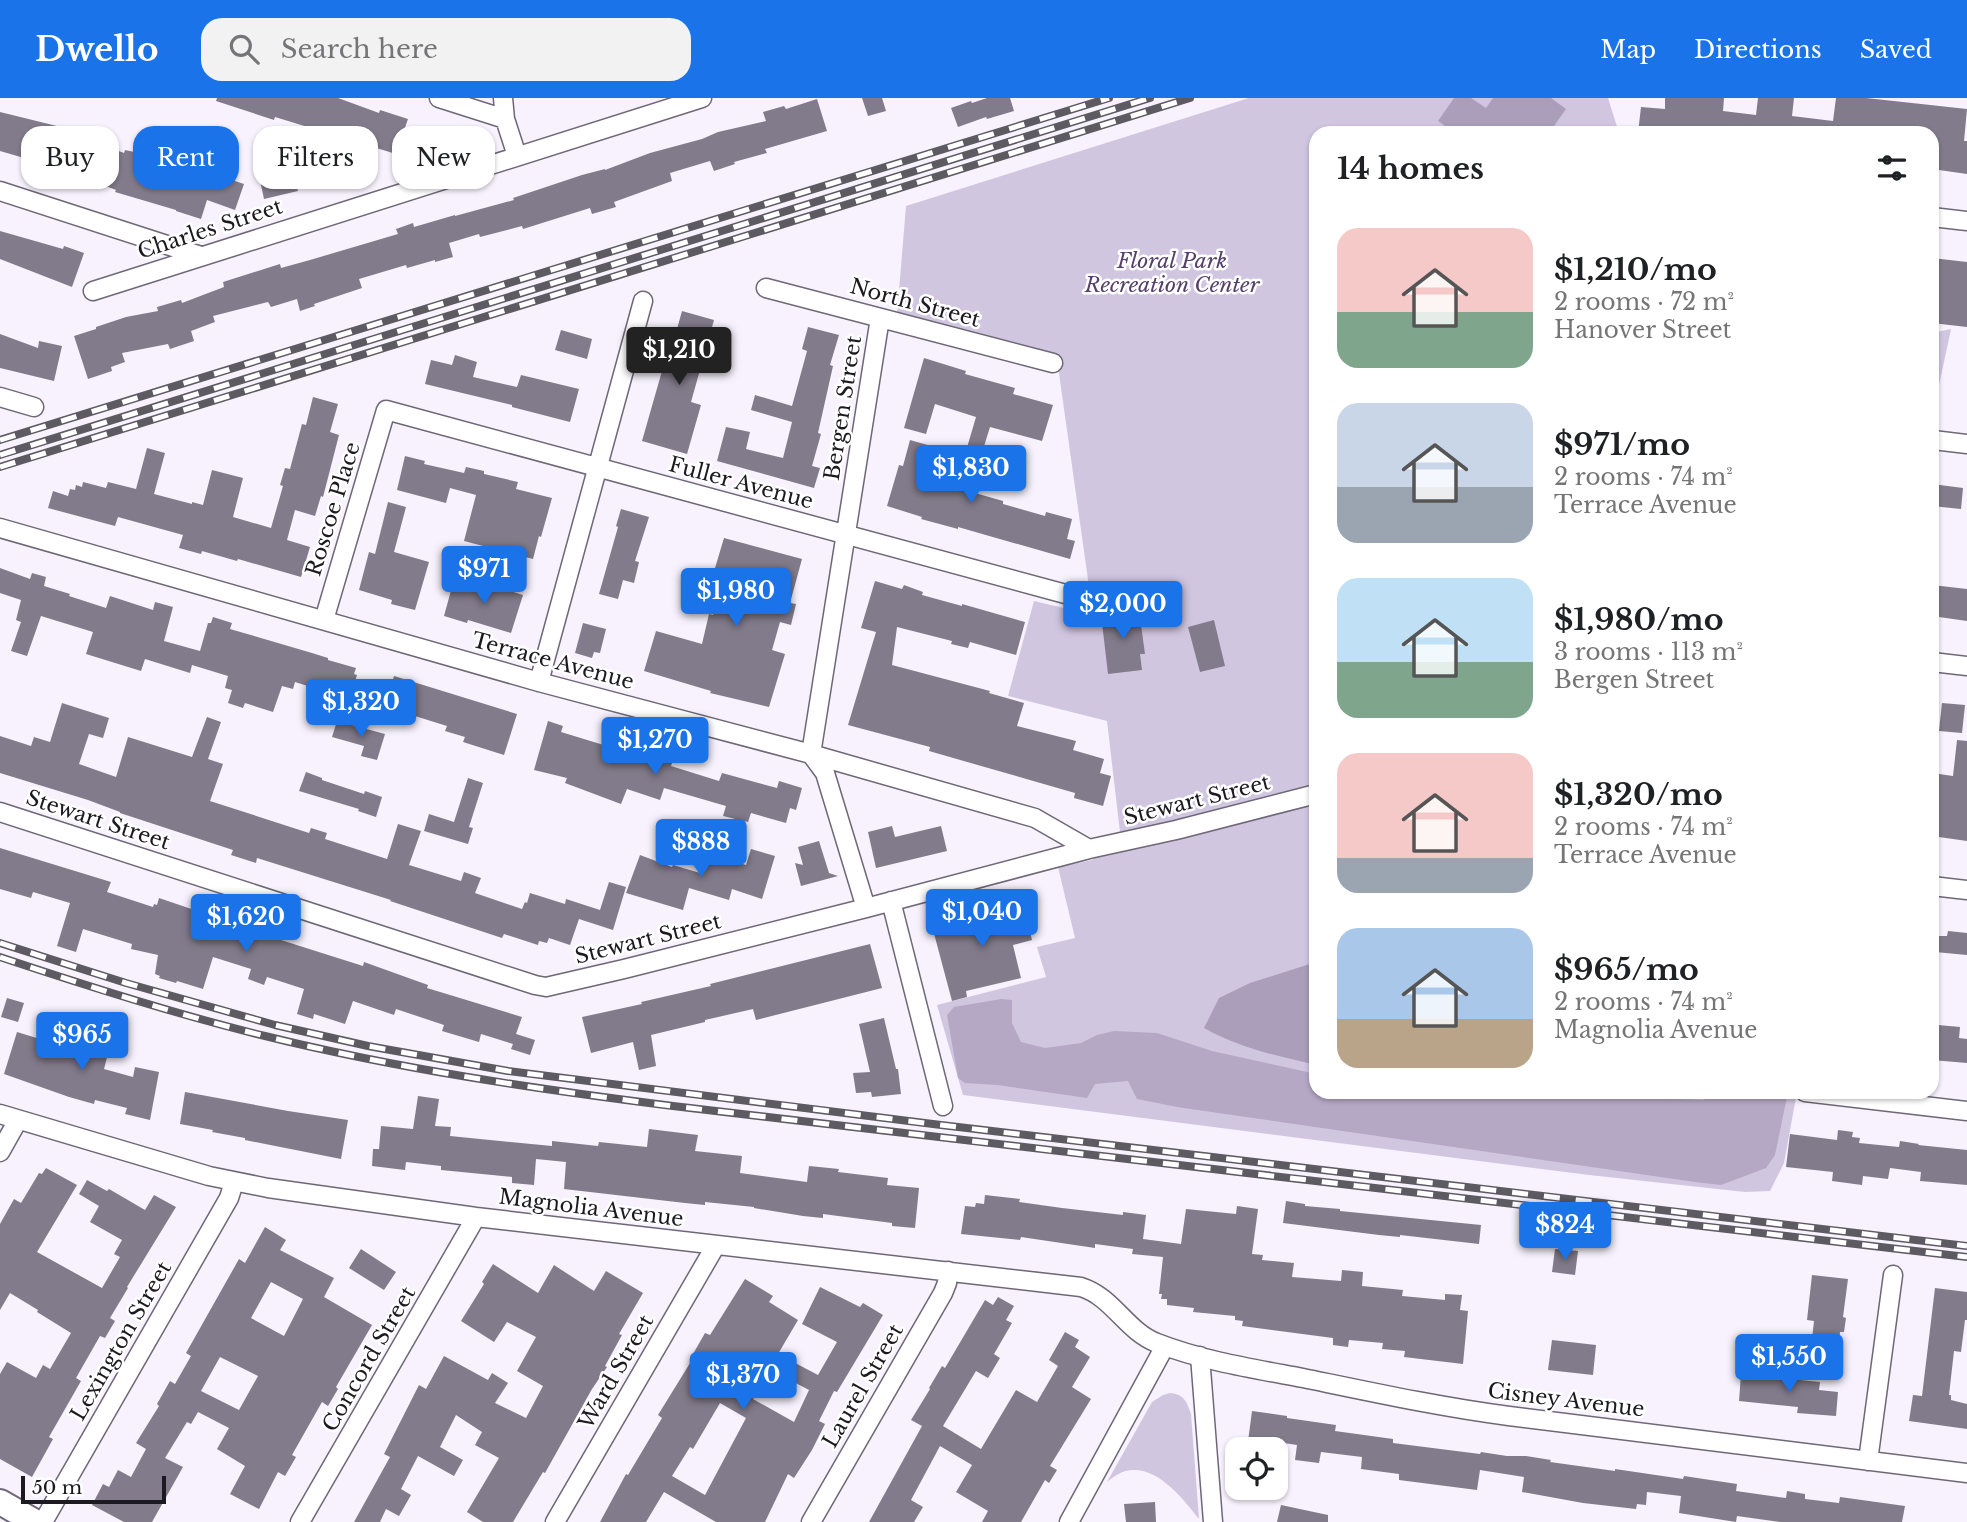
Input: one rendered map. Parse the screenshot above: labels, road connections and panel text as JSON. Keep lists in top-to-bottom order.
{
  "streets": {
    "street": [
      "Charles Street",
      "North Street",
      "Bergen Street",
      "Fuller Avenue",
      "Roscoe Place",
      "Terrace Avenue",
      "Stewart Street",
      "Magnolia Avenue",
      "Lexington Street",
      "Concord Street",
      "Ward Street",
      "Laurel Street",
      "Cisney Avenue"
    ]
  },
  "crossings": [
    ["North Street", "Bergen Street"],
    ["Bergen Street", "Fuller Avenue"],
    ["Bergen Street", "Terrace Avenue"],
    ["Fuller Avenue", "Roscoe Place"],
    ["Roscoe Place", "Terrace Avenue"],
    ["Terrace Avenue", "Stewart Street"],
    ["Magnolia Avenue", "Lexington Street"],
    ["Magnolia Avenue", "Concord Street"],
    ["Magnolia Avenue", "Ward Street"],
    ["Magnolia Avenue", "Laurel Street"],
    ["Magnolia Avenue", "Cisney Avenue"]
  ],
  "parks": ["Floral Park Recreation Center"],
  "scale_bar": "50 m",
  "page": {
    "header": "Dwello",
    "search": "Search here",
    "nav": ["Map", "Directions", "Saved"],
    "chip": [
      "Buy",
      "Rent",
      "Filters",
      "New"
    ],
    "heading": "14 homes",
    "list": [
      {
        "name": "$1,210/mo",
        "note": "2 rooms · 72 m² · Hanover Street"
      },
      {
        "name": "$971/mo",
        "note": "2 rooms · 74 m² · Terrace Avenue"
      },
      {
        "name": "$1,980/mo",
        "note": "3 rooms · 113 m² · Bergen Street"
      },
      {
        "name": "$1,320/mo",
        "note": "2 rooms · 74 m² · Terrace Avenue"
      },
      {
        "name": "$965/mo",
        "note": "2 rooms · 74 m² · Magnolia Avenue"
      }
    ],
    "price": [
      "$1,210",
      "$1,830",
      "$971",
      "$1,980",
      "$2,000",
      "$1,320",
      "$1,270",
      "$888",
      "$1,040",
      "$1,620",
      "$965",
      "$824",
      "$1,550",
      "$1,370"
    ],
    "scale": "50 m"
  }
}
